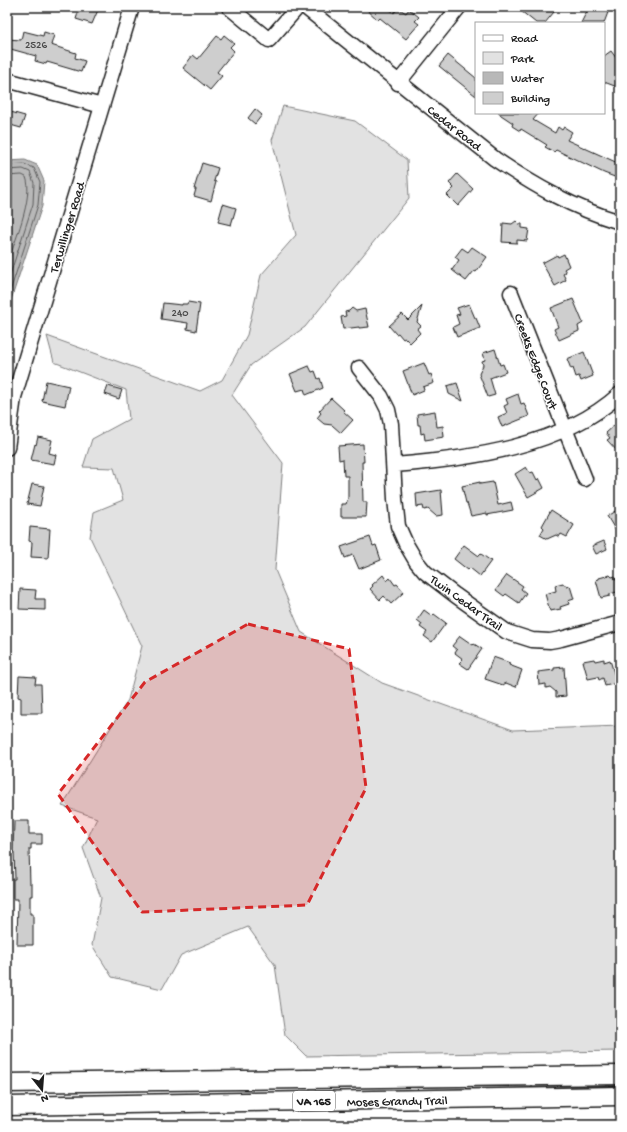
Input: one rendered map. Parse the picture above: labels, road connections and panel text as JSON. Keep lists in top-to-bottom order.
{
  "streets": {
    "main road": ["Moses Grandy Trail", "VA 165"],
    "street": [
      "Cedar Road",
      "Terwillinger Road",
      "Creeks Edge Court",
      "Twin Cedar Trail"
    ]
  },
  "house_numbers": ["2526", "240"],
  "legend": [
    "Road",
    "Park",
    "Water",
    "Building"
  ],
  "north": "bottom"
}
